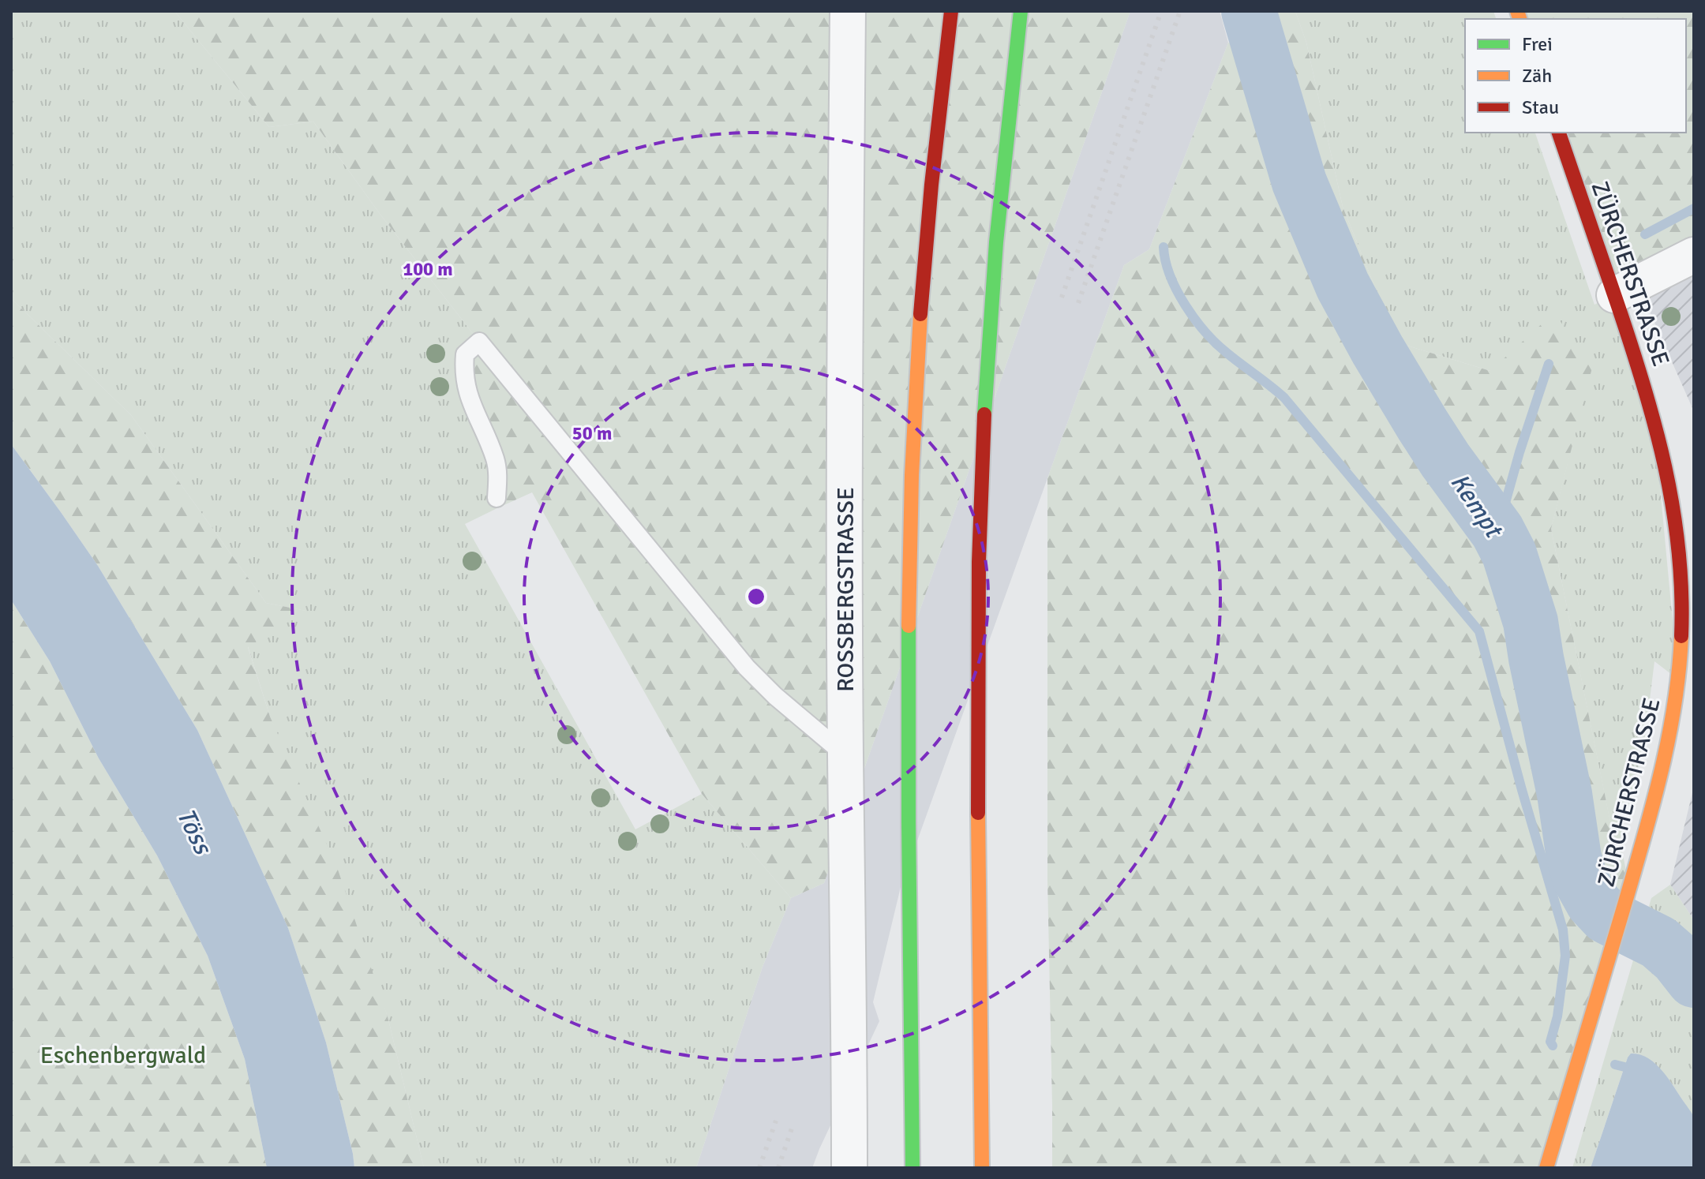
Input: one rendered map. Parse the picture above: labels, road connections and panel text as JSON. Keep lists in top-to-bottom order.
{
  "streets": {
    "main road": ["ZÜRCHERSTRASSE"],
    "street": ["ROSSBERGSTRASSE"]
  },
  "water": ["Kempt", "Töss"],
  "parks": ["Eschenbergwald"],
  "legend": ["Frei", "Zäh", "Stau"],
  "rings": ["100 m", "50 m"]
}
